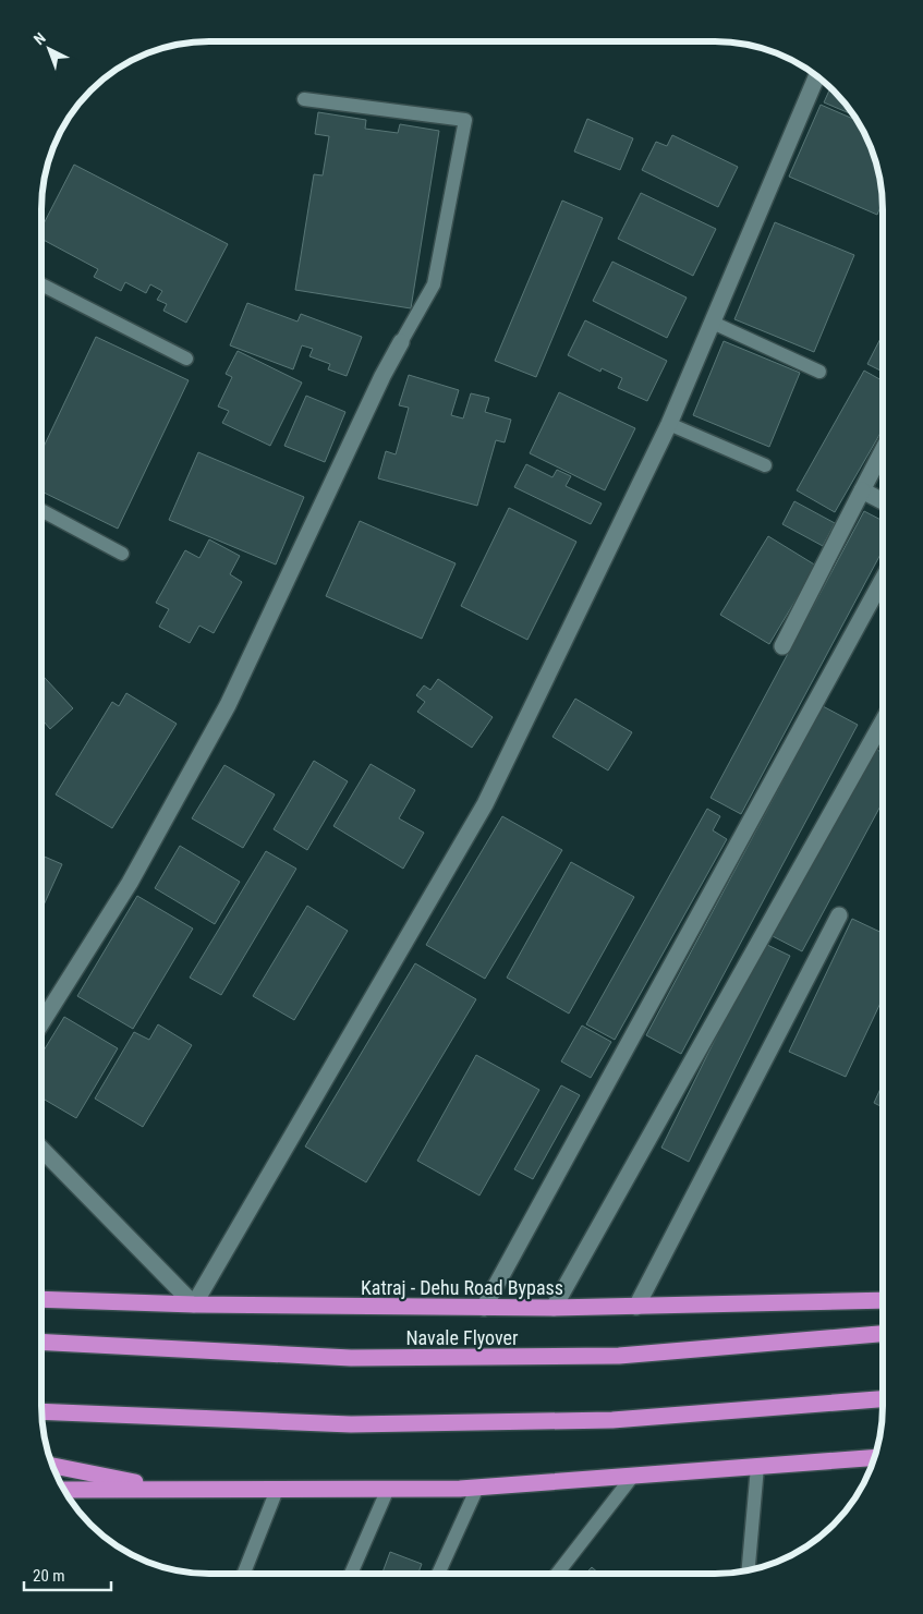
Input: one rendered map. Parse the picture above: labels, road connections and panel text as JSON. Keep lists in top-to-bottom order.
{
  "streets": {
    "highway": ["Katraj - Dehu Road Bypass", "Navale Flyover"]
  },
  "scale_bar": "20 m",
  "north": "top left"
}
